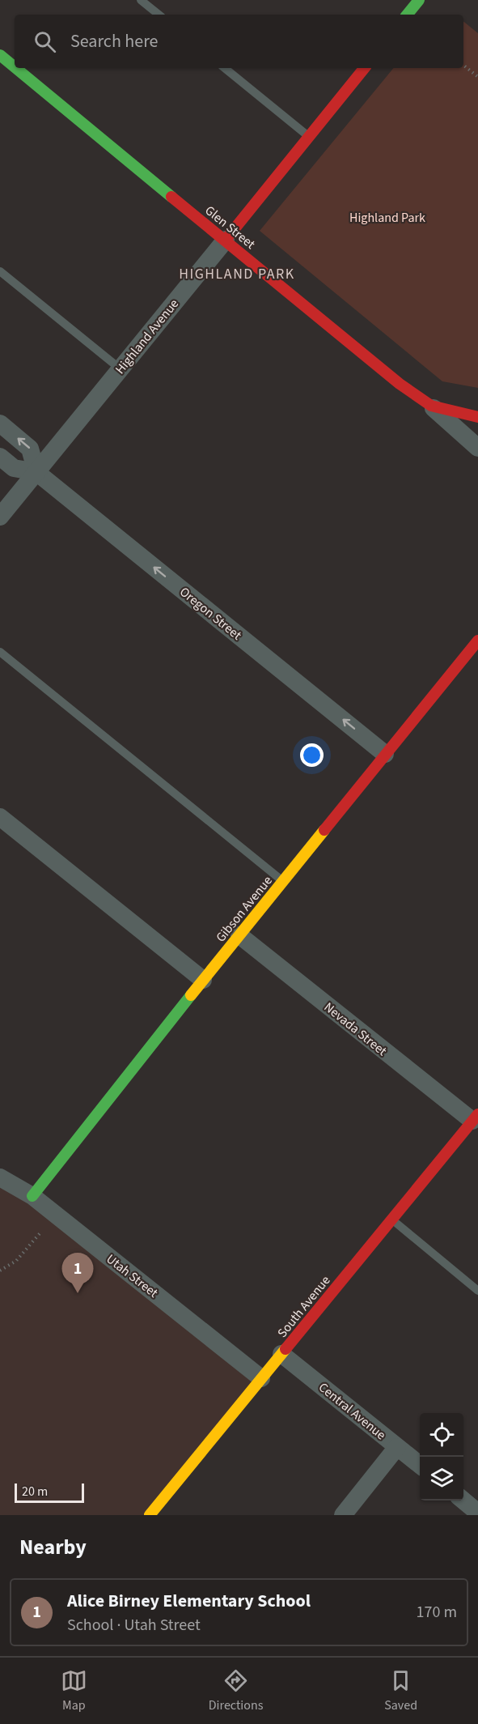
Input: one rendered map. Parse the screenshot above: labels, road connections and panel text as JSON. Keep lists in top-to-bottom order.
{
  "streets": {
    "street": [
      "Glen Street",
      "Highland Avenue",
      "Oregon Street",
      "Gibson Avenue",
      "Nevada Street",
      "Utah Street",
      "South Avenue",
      "Central Avenue"
    ]
  },
  "crossings": [
    ["Glen Street", "Highland Avenue"],
    ["Highland Avenue", "Oregon Street"],
    ["Oregon Street", "Gibson Avenue"],
    ["Gibson Avenue", "Nevada Street"],
    ["Gibson Avenue", "Utah Street"],
    ["Nevada Street", "South Avenue"],
    ["Utah Street", "South Avenue"],
    ["South Avenue", "Central Avenue"]
  ],
  "one_way": ["Oregon Street"],
  "districts": ["HIGHLAND PARK"],
  "parks": ["Highland Park"],
  "scale_bar": "20 m",
  "page": {
    "search": "Search here",
    "pins": "1",
    "scale": "20 m",
    "heading": "Nearby",
    "list": [
      {
        "mark": "1",
        "name": "Alice Birney Elementary School",
        "note": "School · Utah Street",
        "value": "170 m"
      }
    ],
    "nav": ["Map", "Directions", "Saved"]
  }
}
